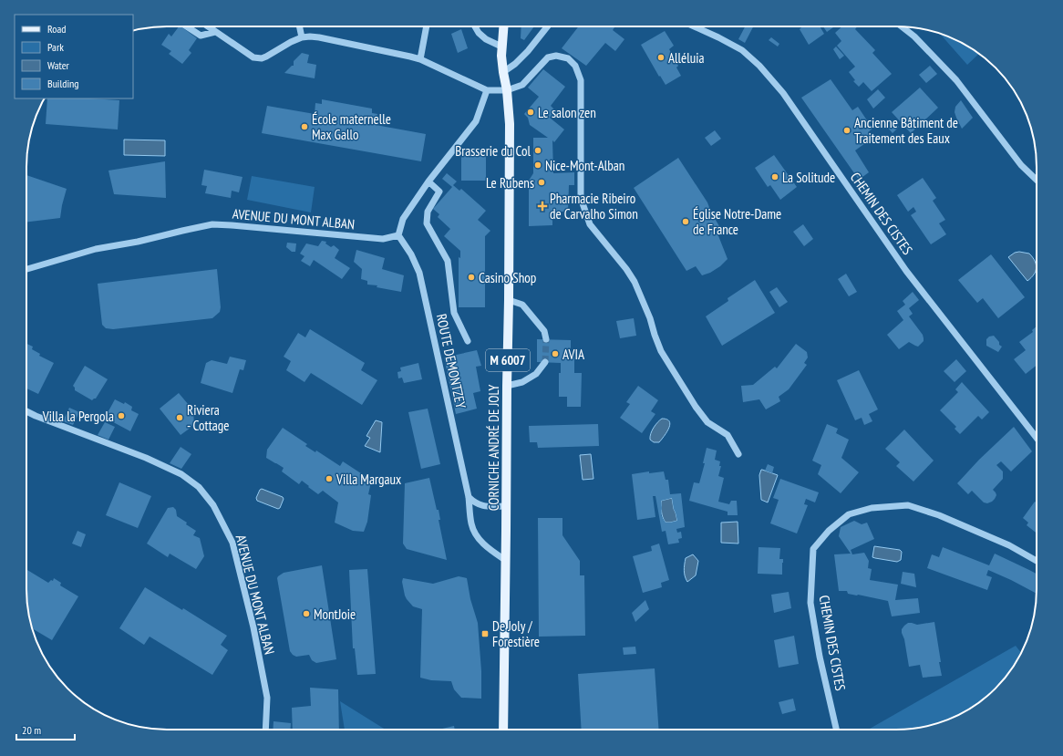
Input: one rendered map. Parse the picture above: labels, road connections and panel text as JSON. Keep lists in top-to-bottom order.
{
  "streets": {
    "main road": ["M 6007", "CORNICHE ANDRÉ DE JOLY"],
    "street": ["CHEMIN DES CISTES", "AVENUE DU MONT ALBAN", "ROUTE DEMONTZEY"]
  },
  "crossings": [
    ["AVENUE DU MONT ALBAN", "ROUTE DEMONTZEY"],
    ["M 6007", "CORNICHE ANDRÉ DE JOLY"],
    ["ROUTE DEMONTZEY", "CORNICHE ANDRÉ DE JOLY"]
  ],
  "places": {
    "other": [
      "Alléluia",
      "Le salon zen",
      "École maternelle Max Gallo",
      "Ancienne Bâtiment de Traitement des Eaux",
      "Brasserie du Col",
      "Nice-Mont-Alban",
      "La Solitude",
      "Le Rubens",
      "Église Notre-Dame de France",
      "Casino Shop",
      "AVIA",
      "Villa la Pergola",
      "Riviera - Cottage",
      "Villa Margaux",
      "MontJoie"
    ],
    "health": ["Pharmacie Ribeiro de Carvalho Simon"],
    "transit": ["De Joly / Forestière"]
  },
  "legend": [
    "Road",
    "Park",
    "Water",
    "Building"
  ],
  "scale_bar": "20 m"
}
